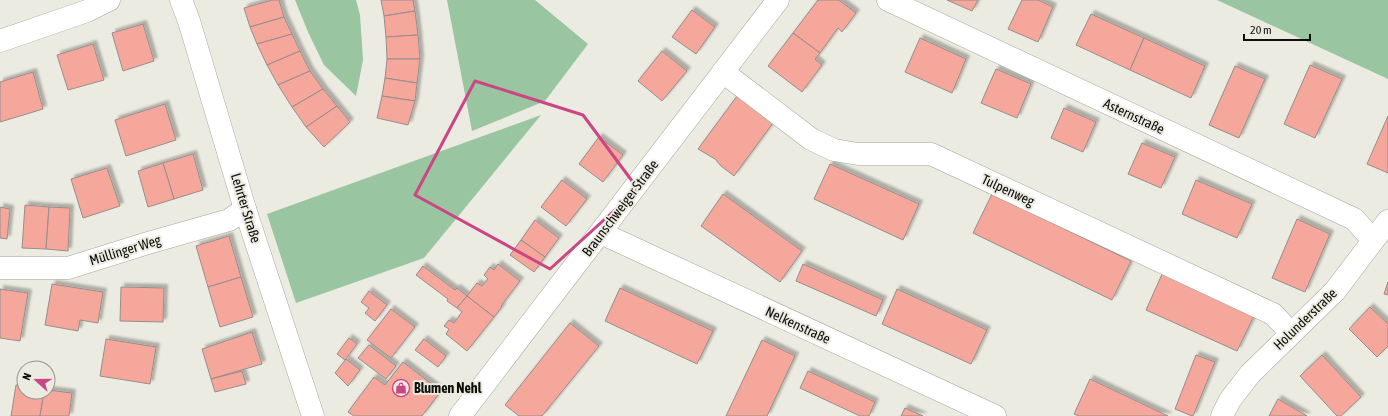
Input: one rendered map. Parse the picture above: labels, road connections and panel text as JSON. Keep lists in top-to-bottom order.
{
  "streets": {
    "street": [
      "Asternstraße",
      "Tulpenweg",
      "Lehrter Straße",
      "Braunschweiger Straße",
      "Müllinger Weg",
      "Holunderstraße",
      "Nelkenstraße"
    ]
  },
  "crossings": [
    ["Asternstraße", "Holunderstraße"],
    ["Tulpenweg", "Braunschweiger Straße"],
    ["Tulpenweg", "Holunderstraße"],
    ["Lehrter Straße", "Müllinger Weg"],
    ["Braunschweiger Straße", "Nelkenstraße"]
  ],
  "places": {
    "shop": ["Blumen Nehl"]
  },
  "scale_bar": "20 m",
  "north": "left"
}
